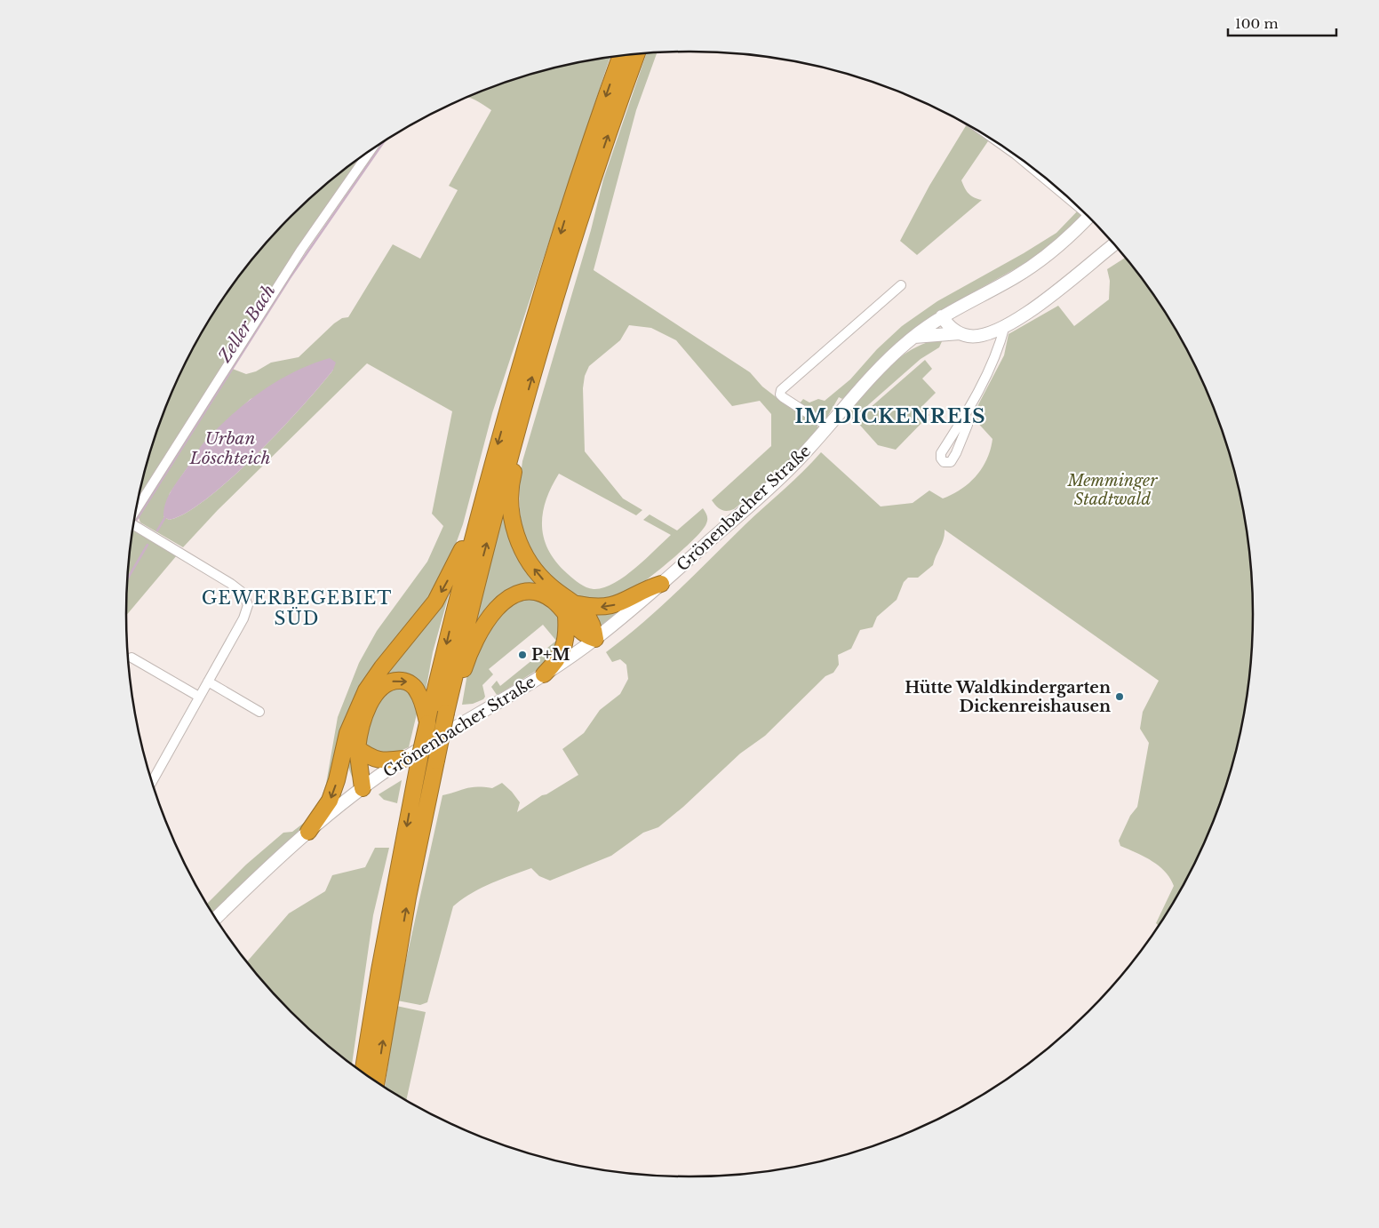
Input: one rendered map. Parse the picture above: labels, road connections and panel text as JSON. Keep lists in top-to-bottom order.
{
  "streets": {
    "main road": ["Grönenbacher Straße"]
  },
  "districts": ["IM DICKENREIS", "GEWERBEGEBIET SÜD"],
  "water": ["Zeller Bach", "Urban Löschteich"],
  "parks": ["Memminger Stadtwald"],
  "places": ["P+M", "Hütte Waldkindergarten Dickenreishausen"],
  "scale_bar": "100 m"
}
